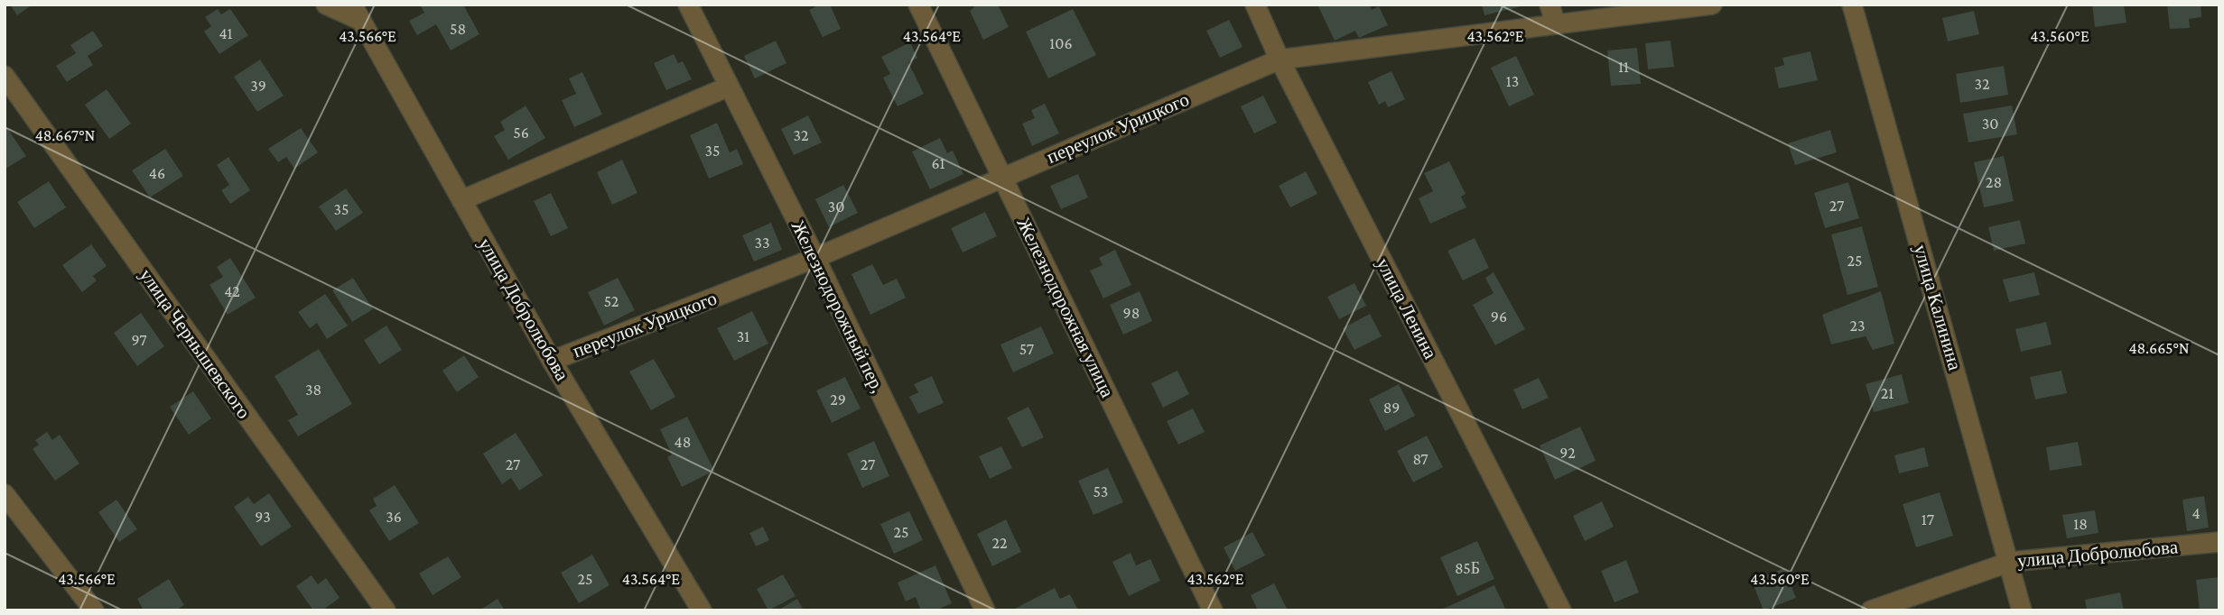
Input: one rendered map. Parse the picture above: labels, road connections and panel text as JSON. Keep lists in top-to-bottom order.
{
  "streets": {
    "street": [
      "переулок Урицкого",
      "Железнодорожный пер,",
      "Железнодорожная улица",
      "улица Калинина",
      "улица Ленина",
      "улица Добролюбова",
      "улица Чернышевского"
    ]
  },
  "crossings": [
    ["переулок Урицкого", "Железнодорожный пер,"],
    ["переулок Урицкого", "Железнодорожная улица"],
    ["переулок Урицкого", "улица Ленина"],
    ["переулок Урицкого", "улица Добролюбова"],
    ["улица Калинина", "улица Добролюбова"]
  ],
  "house_numbers": [
    "58",
    "41",
    "106",
    "11",
    "13",
    "32",
    "39",
    "30",
    "56",
    "32",
    "35",
    "61",
    "46",
    "28",
    "27",
    "30",
    "35",
    "33",
    "25",
    "42",
    "52",
    "98",
    "96",
    "23",
    "31",
    "97",
    "57",
    "38",
    "21",
    "29",
    "89",
    "48",
    "92",
    "87",
    "27",
    "27",
    "53",
    "4",
    "93",
    "36",
    "17",
    "18",
    "25",
    "22",
    "85Б",
    "25"
  ],
  "coordinates": [
    "43.566°E",
    "43.564°E",
    "43.562°E",
    "43.560°E",
    "48.667°N",
    "48.665°N"
  ]
}
